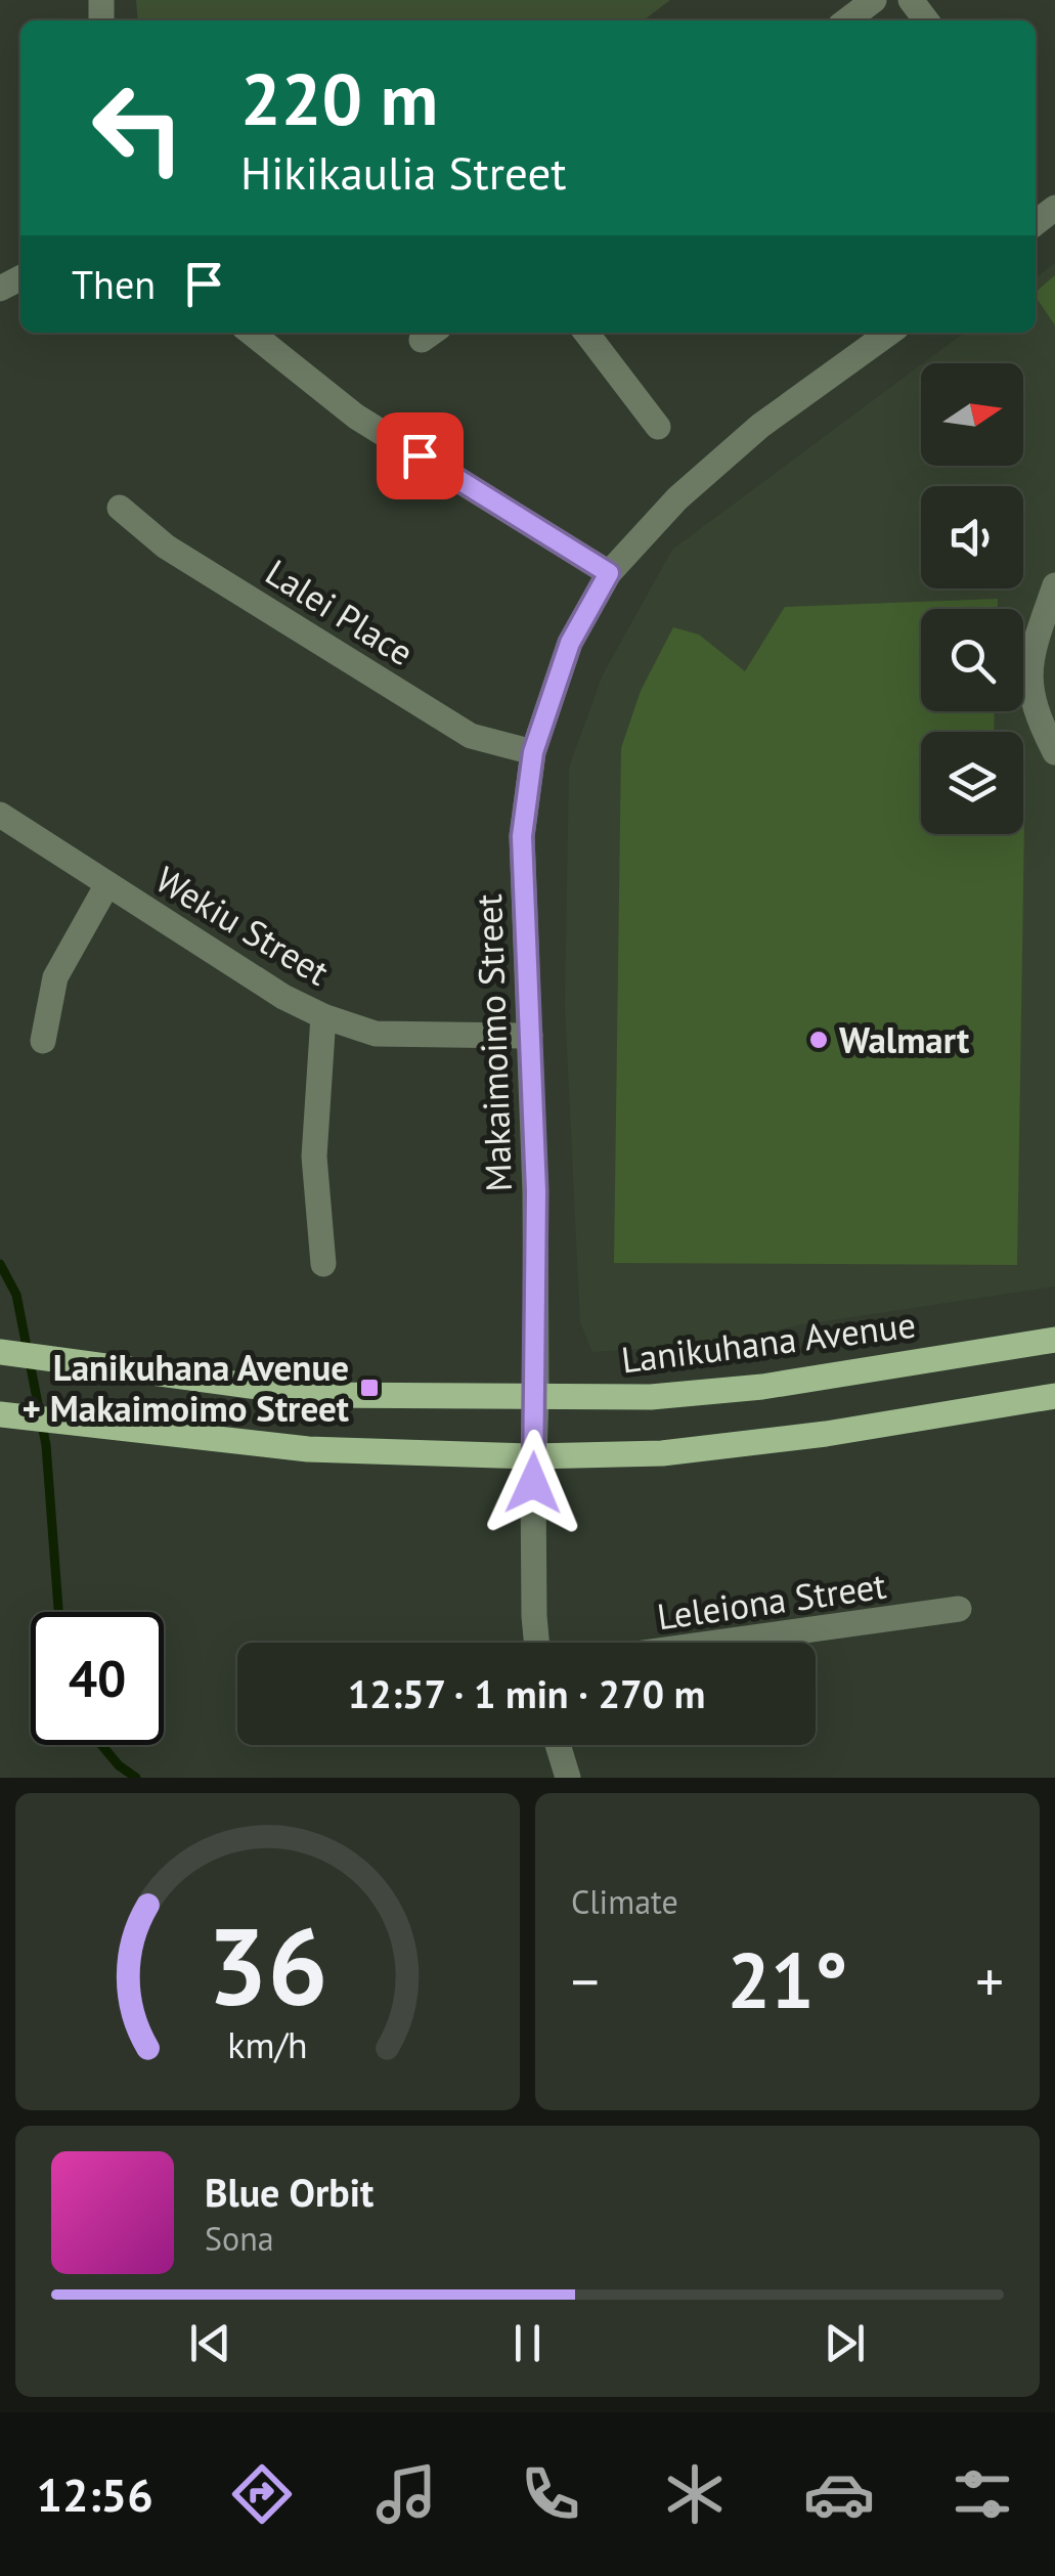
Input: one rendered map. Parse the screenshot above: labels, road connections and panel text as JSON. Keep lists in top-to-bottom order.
{
  "streets": {
    "main road": ["Lanikuhana Avenue"],
    "street": [
      "Lalei Place",
      "Wekiu Street",
      "Makaimoimo Street",
      "Leleiona Street"
    ]
  },
  "crossings": [
    ["Lalei Place", "Makaimoimo Street"],
    ["Wekiu Street", "Makaimoimo Street"],
    ["Makaimoimo Street", "Lanikuhana Avenue"]
  ],
  "places": {
    "other": ["Walmart"],
    "transit": ["Lanikuhana Avenue + Makaimoimo Street"]
  },
  "north": "right",
  "page": {
    "turn": ["220 m", "Hikikaulia Street"],
    "then": "Then",
    "limit": "40",
    "trip": "12:57 · 1 min · 270 m",
    "tile": "Climate",
    "heat": ["−", "21°", "+"],
    "song": ["Blue Orbit", "Sona"],
    "tabs": "12:56",
    "gauge": ["36", "km/h"]
  }
}
